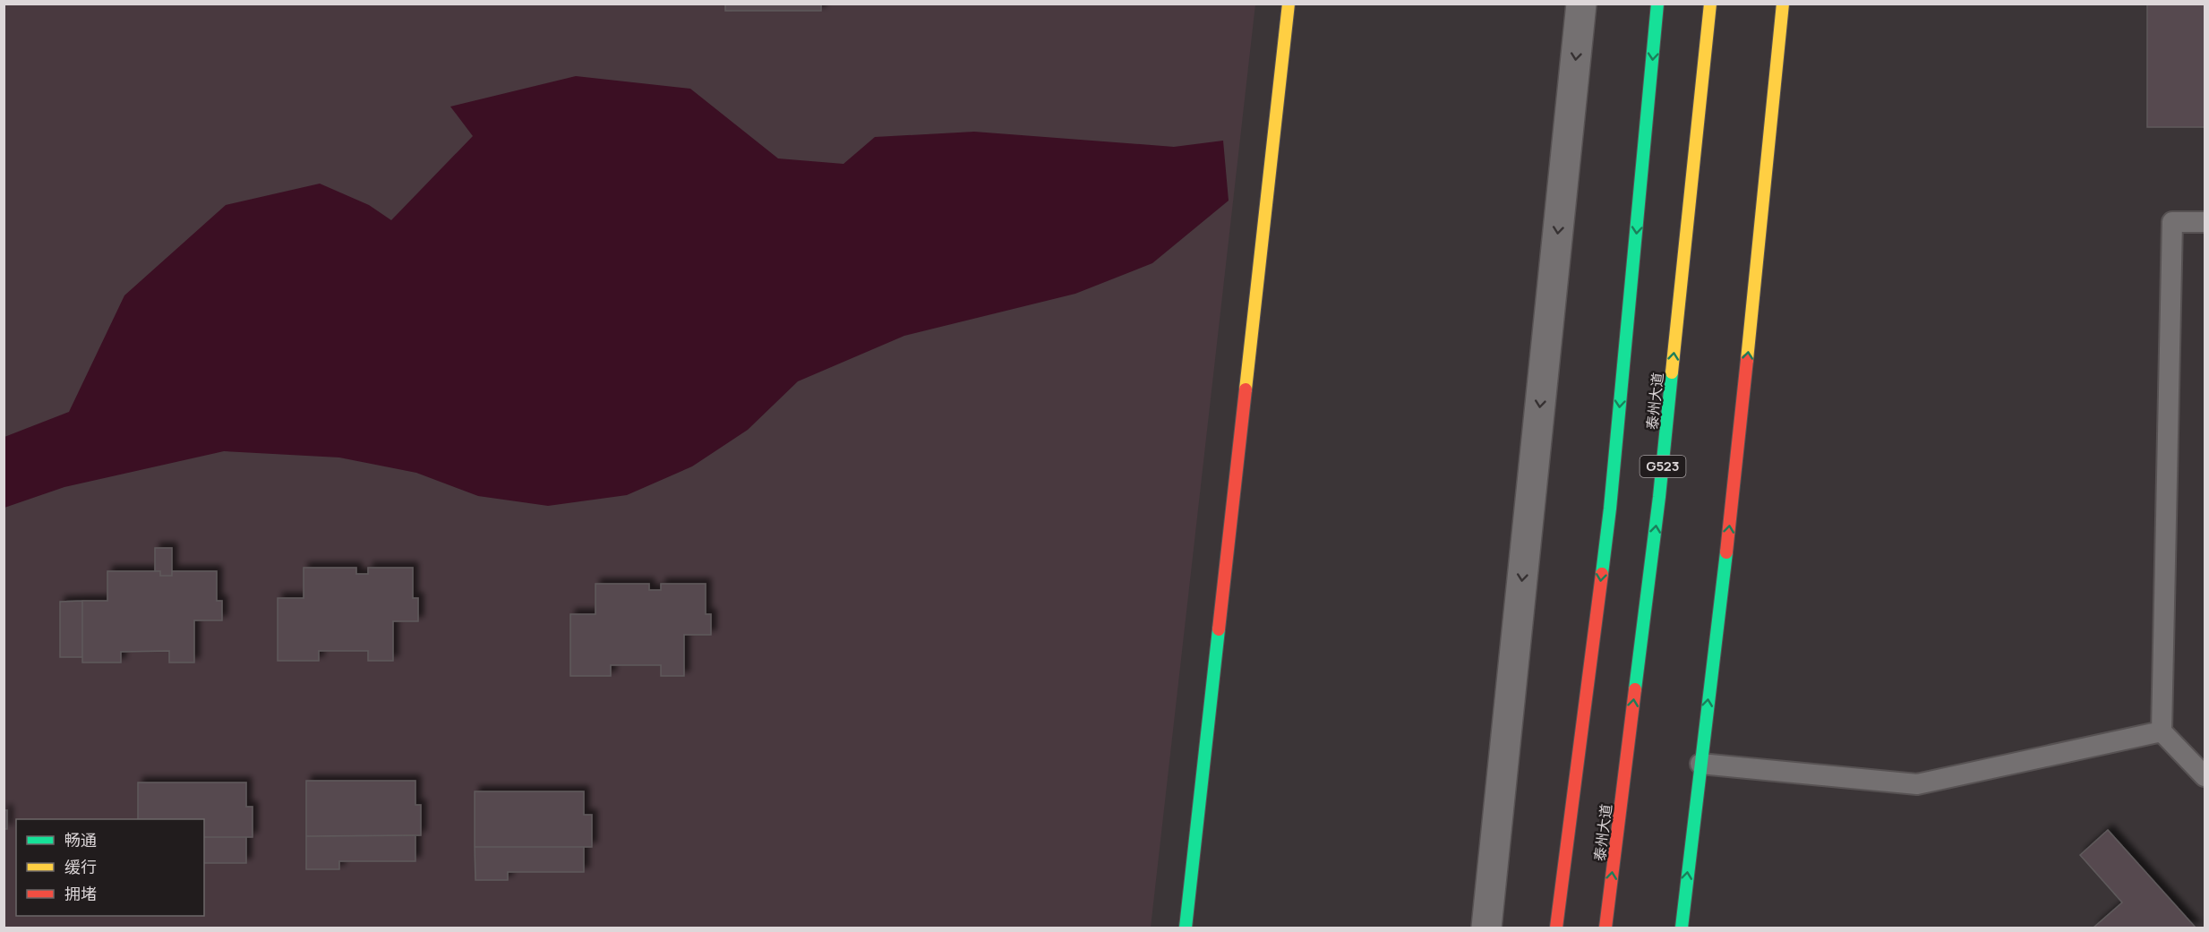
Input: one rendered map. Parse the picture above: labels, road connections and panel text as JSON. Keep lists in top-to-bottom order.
{
  "streets": {
    "main road": ["泰州大道", "G523"]
  },
  "legend": ["畅通", "缓行", "拥堵"]
}
